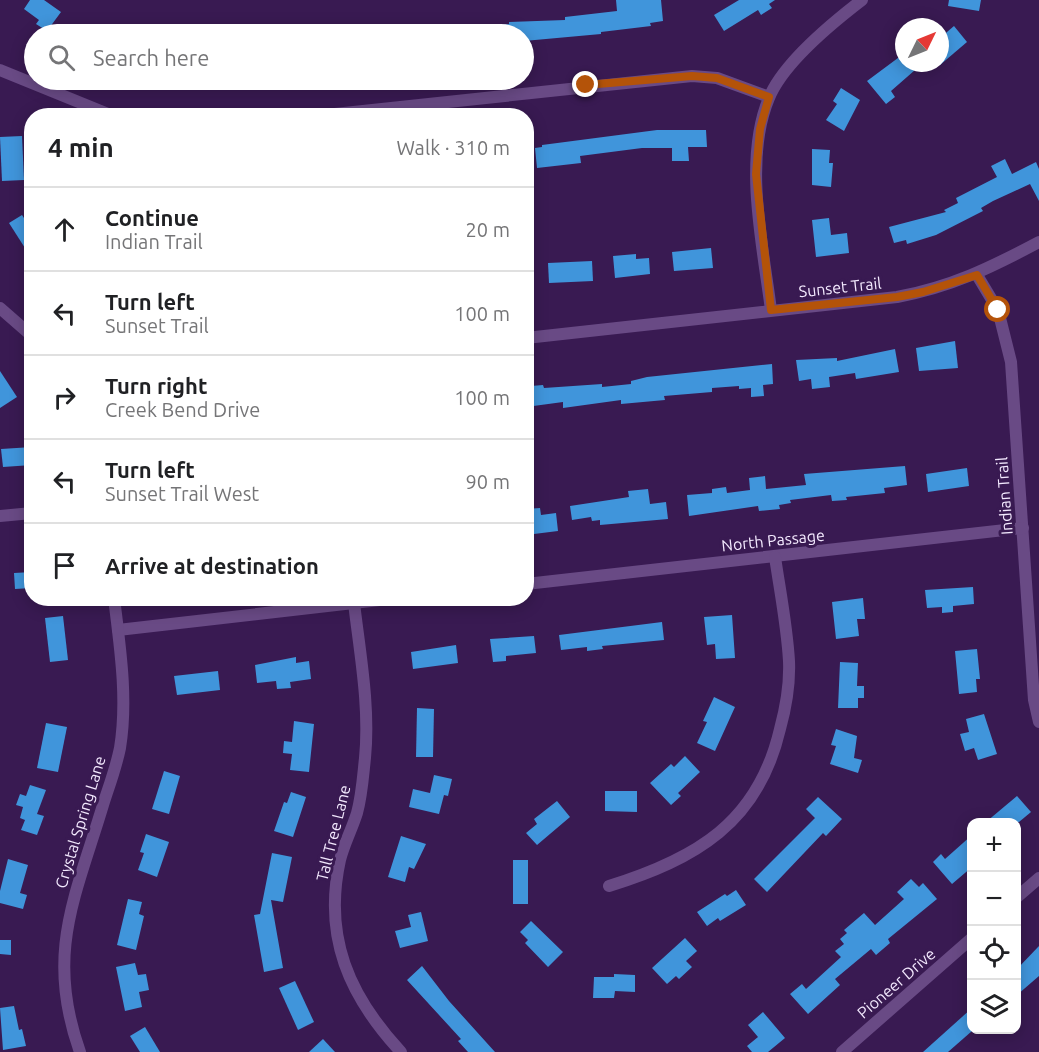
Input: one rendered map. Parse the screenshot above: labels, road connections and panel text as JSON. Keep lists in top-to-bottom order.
{
  "streets": {
    "street": [
      "Sunset Trail",
      "Indian Trail",
      "North Passage",
      "Crystal Spring Lane",
      "Tall Tree Lane",
      "Pioneer Drive"
    ]
  },
  "crossings": [
    ["Sunset Trail", "Indian Trail"],
    ["Indian Trail", "North Passage"]
  ],
  "north": "top right",
  "page": {
    "search": "Search here",
    "heading": ["4 min", "Walk · 310 m"],
    "list": [
      ["Continue", "Indian Trail", "20 m"],
      ["Turn left", "Sunset Trail", "100 m"],
      ["Turn right", "Creek Bend Drive", "100 m"],
      ["Turn left", "Sunset Trail West", "90 m"],
      "Arrive at destination"
    ],
    "map_buttons": ["+", "−"]
  }
}
